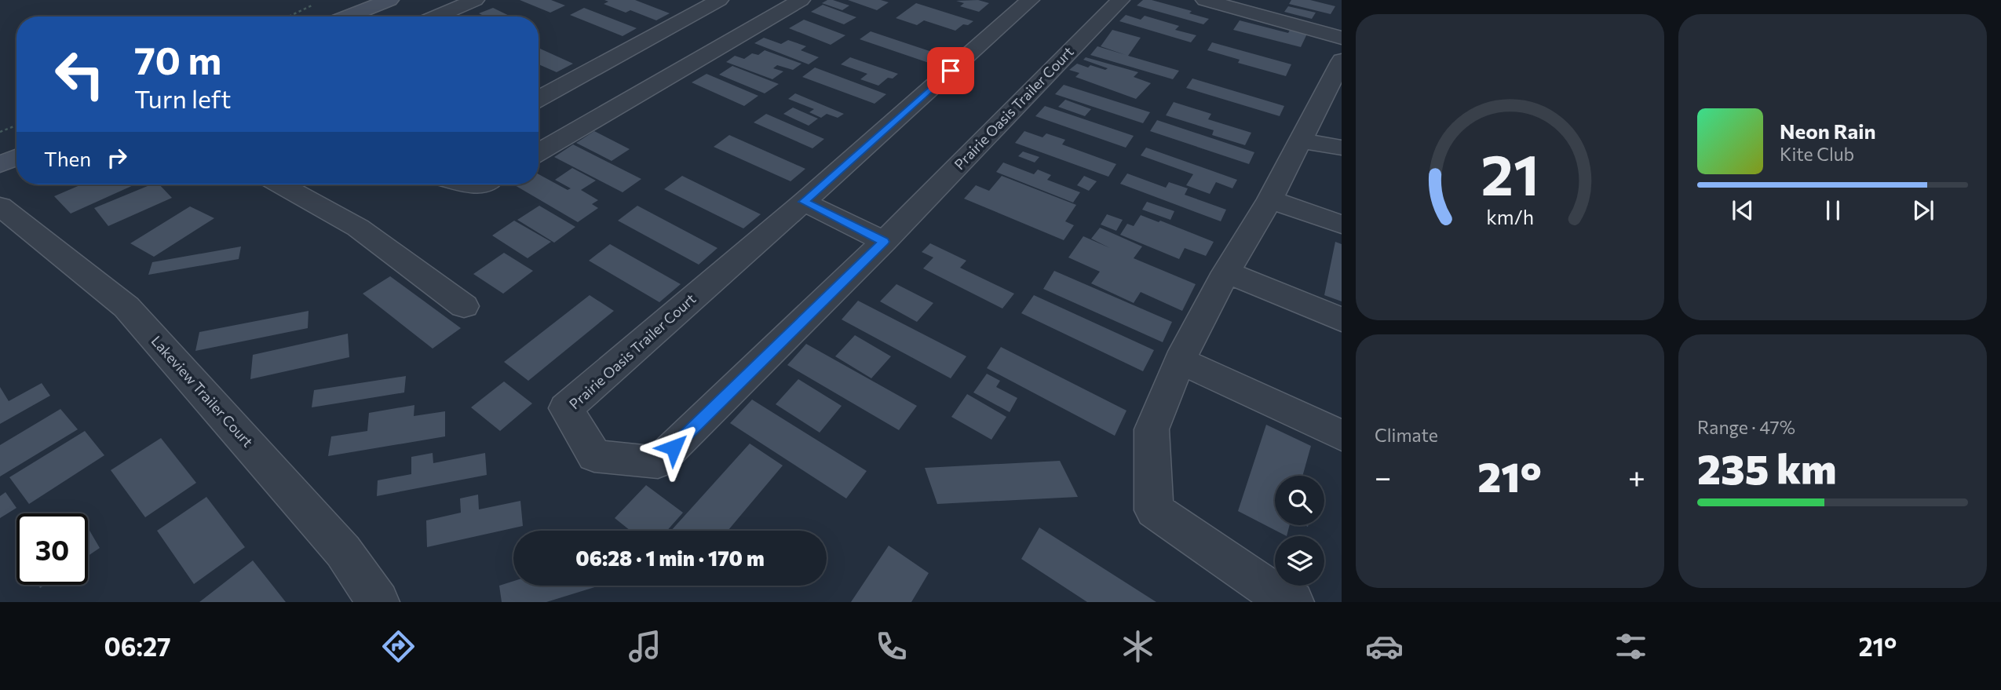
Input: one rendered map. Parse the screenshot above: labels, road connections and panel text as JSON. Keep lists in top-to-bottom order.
{
  "streets": {
    "street": ["Prairie Oasis Trailer Court", "Lakeview Trailer Court"]
  },
  "page": {
    "turn": ["70 m", "Turn left"],
    "song": ["Neon Rain", "Kite Club"],
    "then": "Then",
    "tile": [
      "Climate",
      ["Range · 47%", "235 km"]
    ],
    "heat": ["−", "21°", "+"],
    "limit": "30",
    "trip": "06:28 · 1 min · 170 m",
    "tabs": ["06:27", "21°"],
    "gauge": ["21", "km/h"]
  }
}
